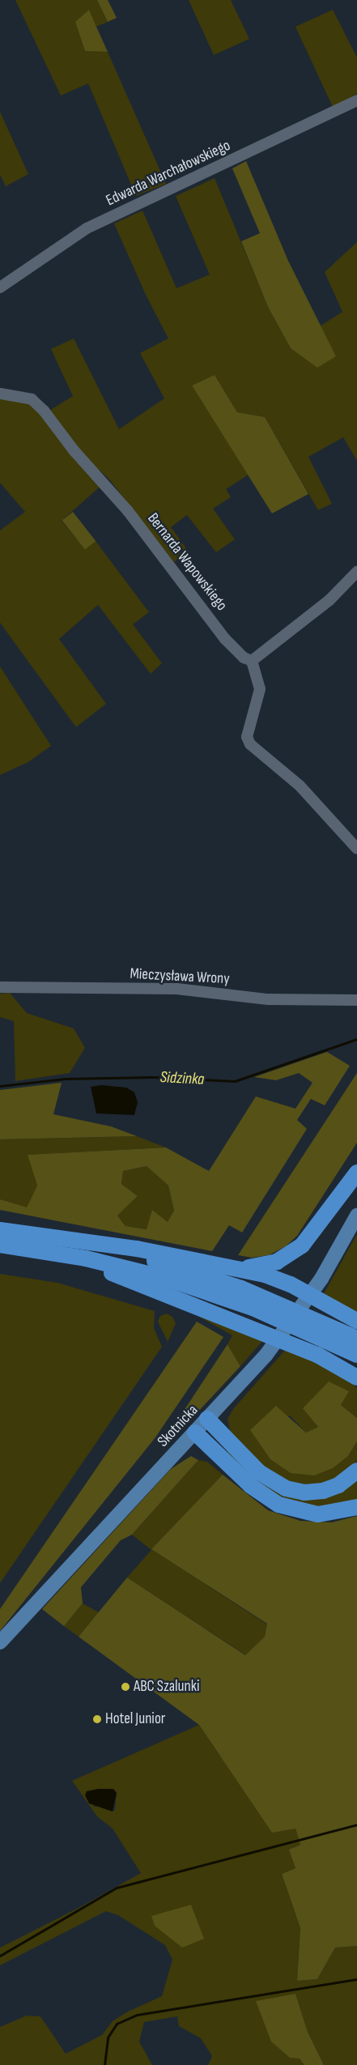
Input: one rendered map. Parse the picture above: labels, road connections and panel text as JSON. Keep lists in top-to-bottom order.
{
  "streets": {
    "main road": ["Skotnicka"],
    "street": ["Edwarda Warchałowskiego", "Bernarda Wapowskiego", "Mieczysława Wrony"]
  },
  "water": ["Sidzinka"],
  "places": ["ABC Szalunki", "Hotel Junior"]
}
